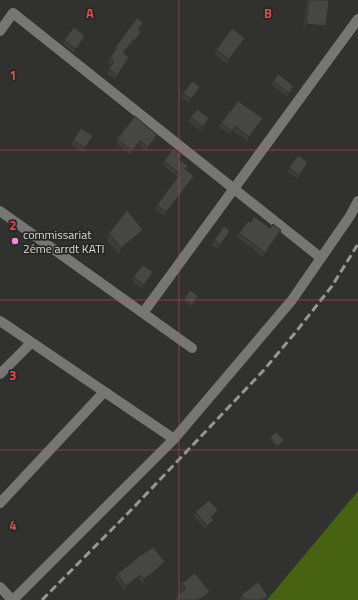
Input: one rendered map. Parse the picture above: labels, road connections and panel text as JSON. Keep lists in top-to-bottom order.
{
  "places": ["commissariat 2éme arrdt KATI"],
  "grid": {
    "columns": ["A", "B"],
    "rows": [
      "1",
      "2",
      "3",
      "4"
    ]
  }
}
